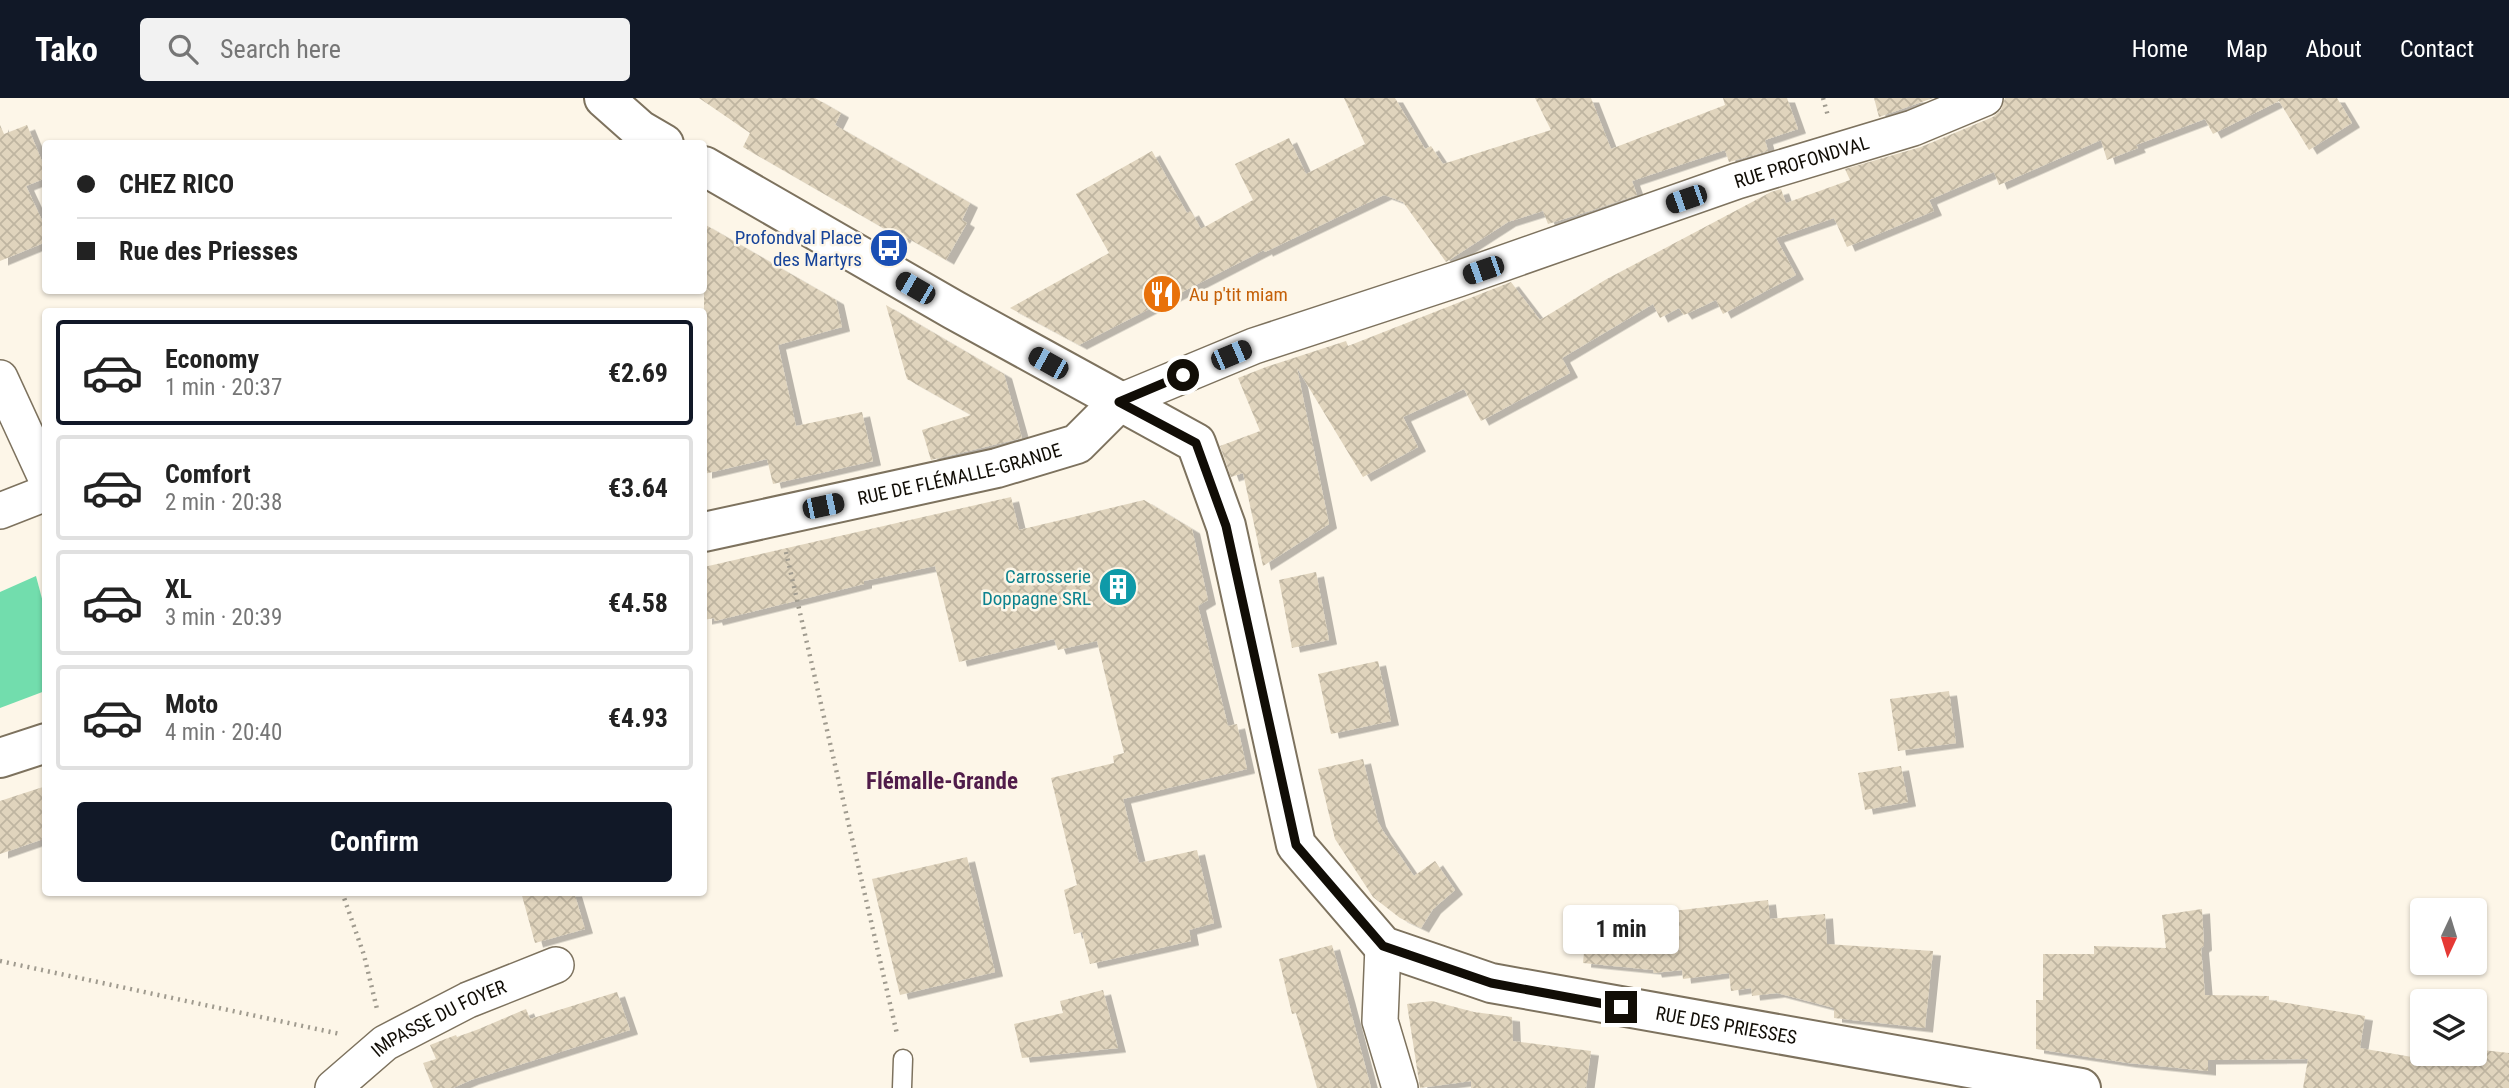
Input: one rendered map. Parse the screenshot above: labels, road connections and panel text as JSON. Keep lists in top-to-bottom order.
{
  "streets": {
    "street": [
      "RUE PROFONDVAL",
      "RUE DE FLÉMALLE-GRANDE",
      "IMPASSE DU FOYER",
      "RUE DES PRIESSES"
    ]
  },
  "crossings": [
    ["RUE PROFONDVAL", "RUE DE FLÉMALLE-GRANDE"]
  ],
  "districts": ["Flémalle-Grande"],
  "places": {
    "bus stop": ["Profondval Place des Martyrs"],
    "restaurant": ["Au p'tit miam"],
    "building": ["Carrosserie Doppagne SRL"]
  },
  "north": "bottom",
  "page": {
    "header": "Tako",
    "search": "Search here",
    "nav": [
      "Home",
      "Map",
      "About",
      "Contact"
    ],
    "banner": ["CHEZ RICO", "Rue des Priesses"],
    "list": [
      {
        "name": "Economy",
        "note": "1 min · 20:37",
        "value": "€2.69"
      },
      {
        "name": "Comfort",
        "note": "2 min · 20:38",
        "value": "€3.64"
      },
      {
        "name": "XL",
        "note": "3 min · 20:39",
        "value": "€4.58"
      },
      {
        "name": "Moto",
        "note": "4 min · 20:40",
        "value": "€4.93"
      }
    ],
    "buttons": "Confirm",
    "bubble": "1 min"
  }
}
